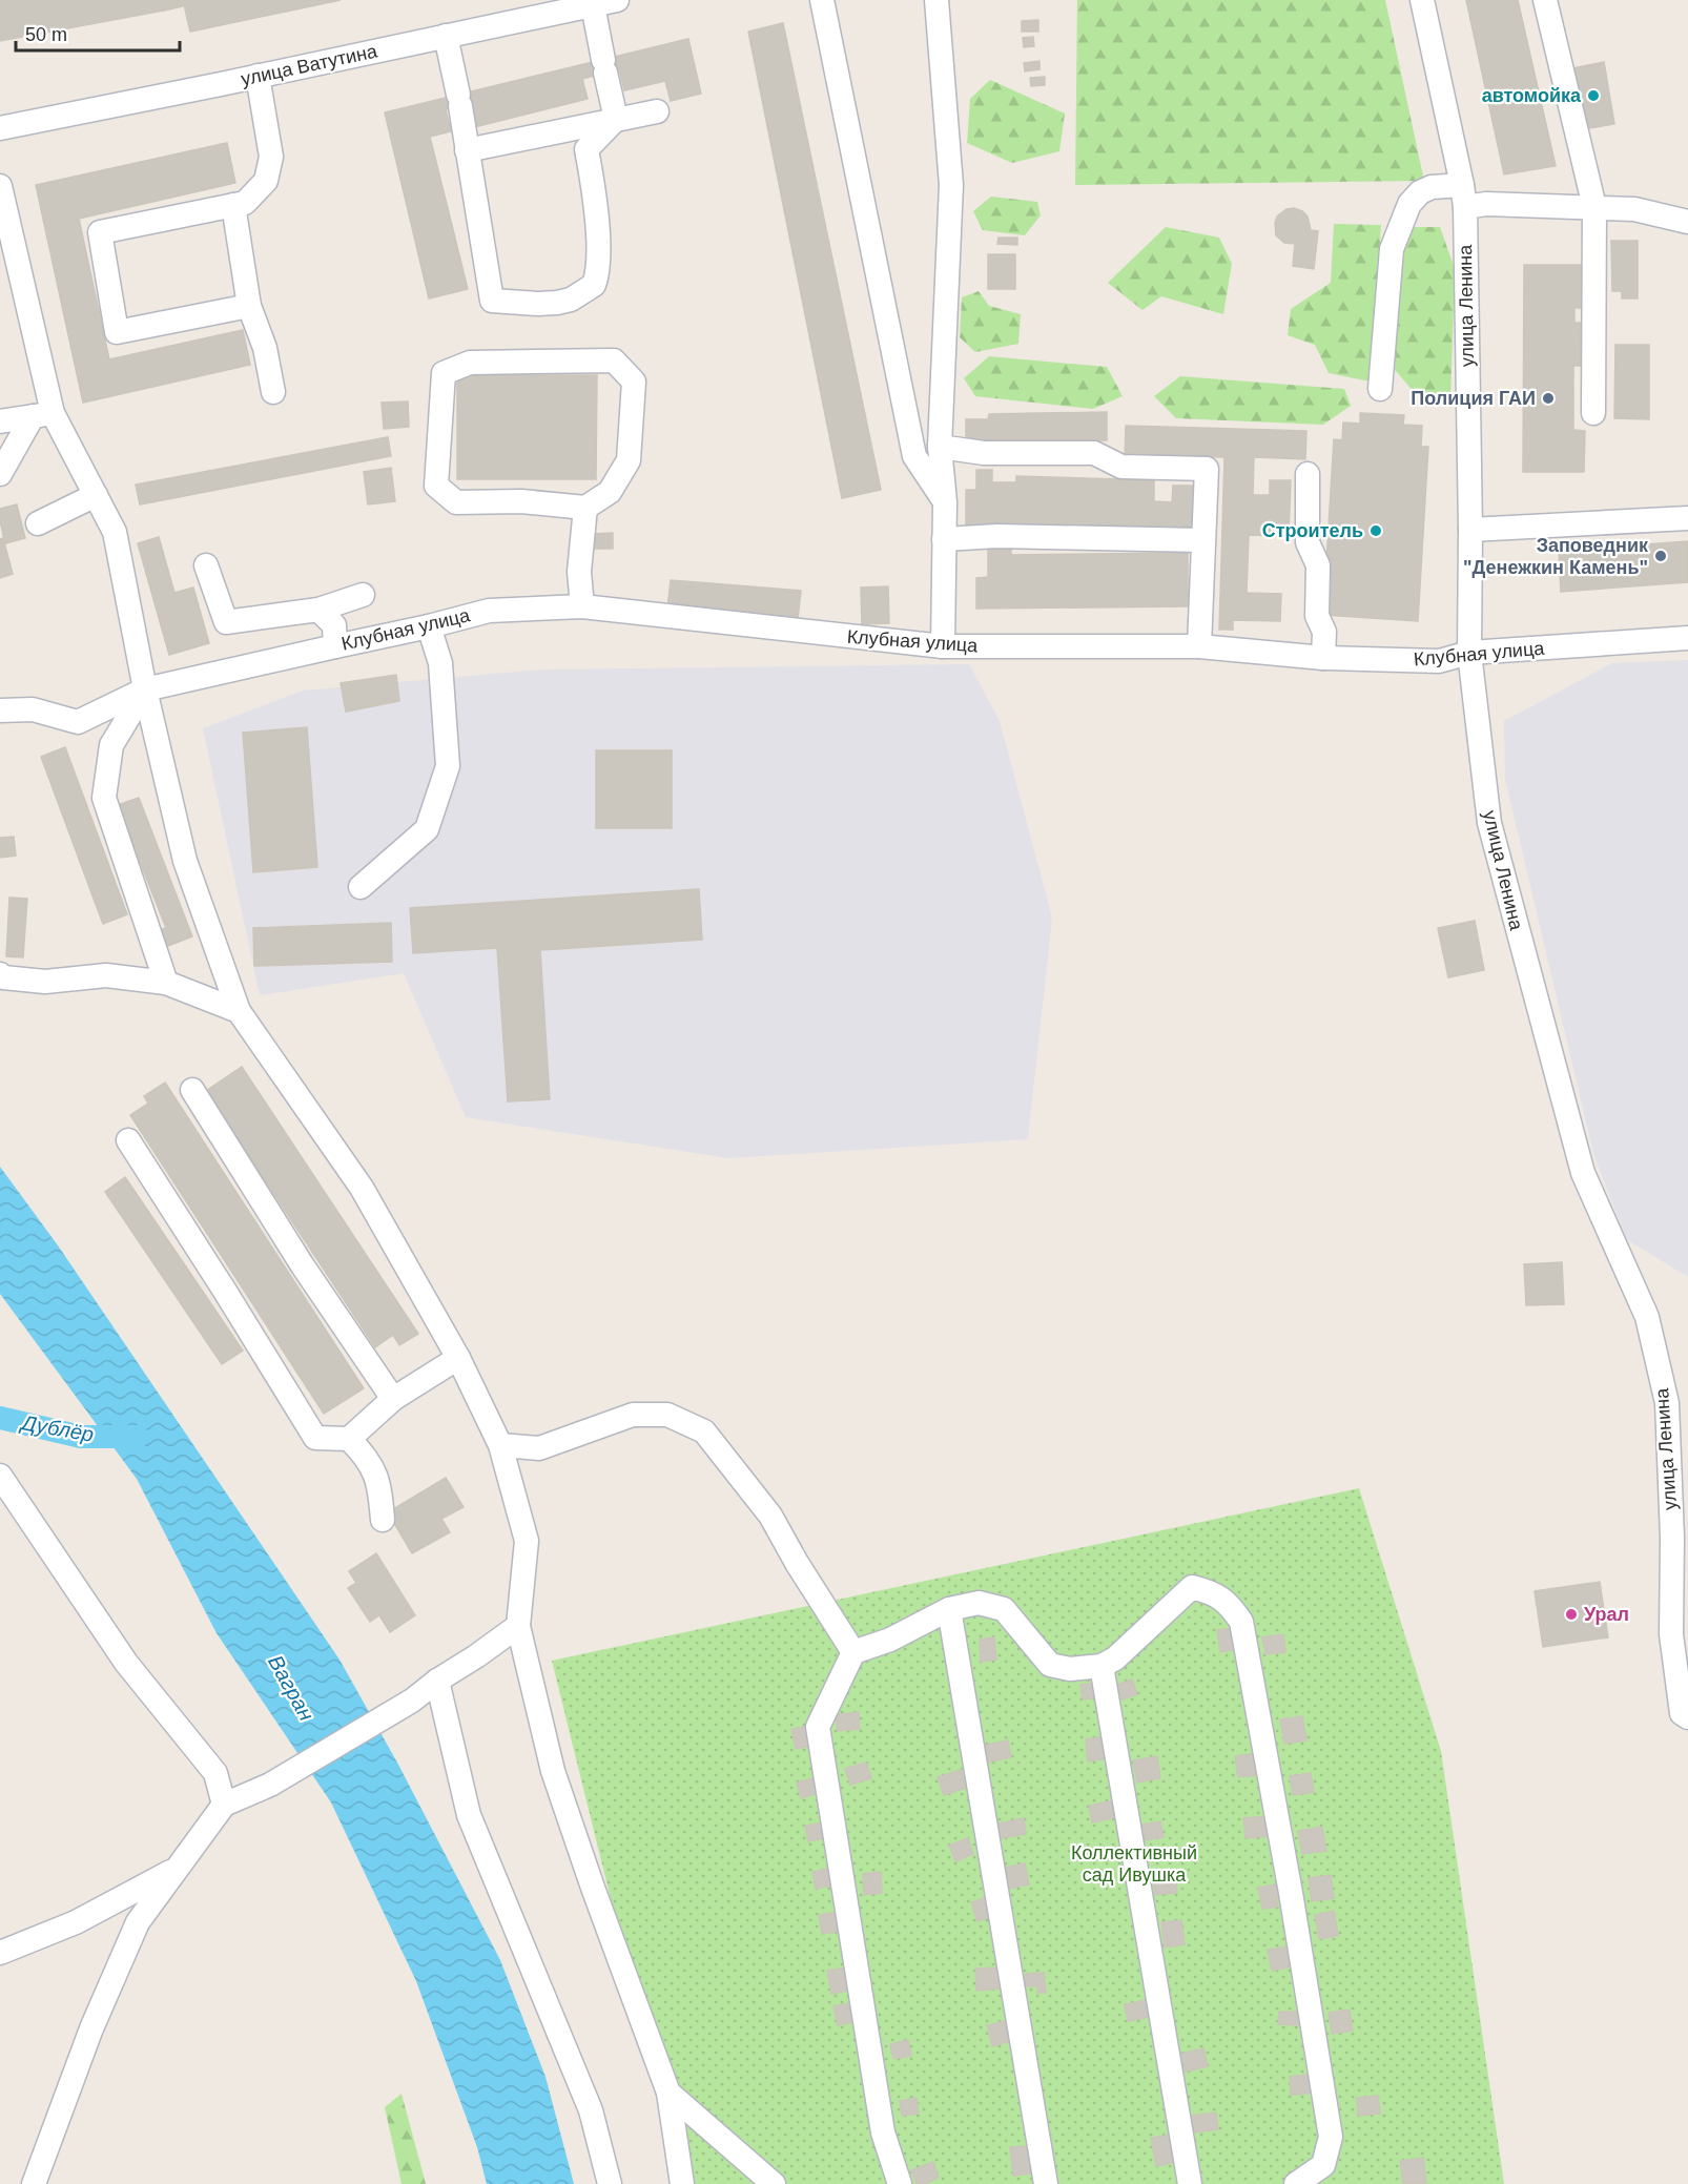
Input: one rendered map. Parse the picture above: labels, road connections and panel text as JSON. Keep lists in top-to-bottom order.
{
  "streets": {
    "street": ["улица Ватутина", "улица Ленина", "Клубная улица"]
  },
  "crossings": [
    ["улица Ленина", "Клубная улица"]
  ],
  "water": ["Дублёр", "Вагран"],
  "parks": ["Коллективный сад Ивушка"],
  "places": [
    "автомойка",
    "Полиция ГАИ",
    "Строитель",
    "Заповедник \"Денежкин Камень\"",
    "Урал"
  ],
  "scale_bar": "50 m"
}
